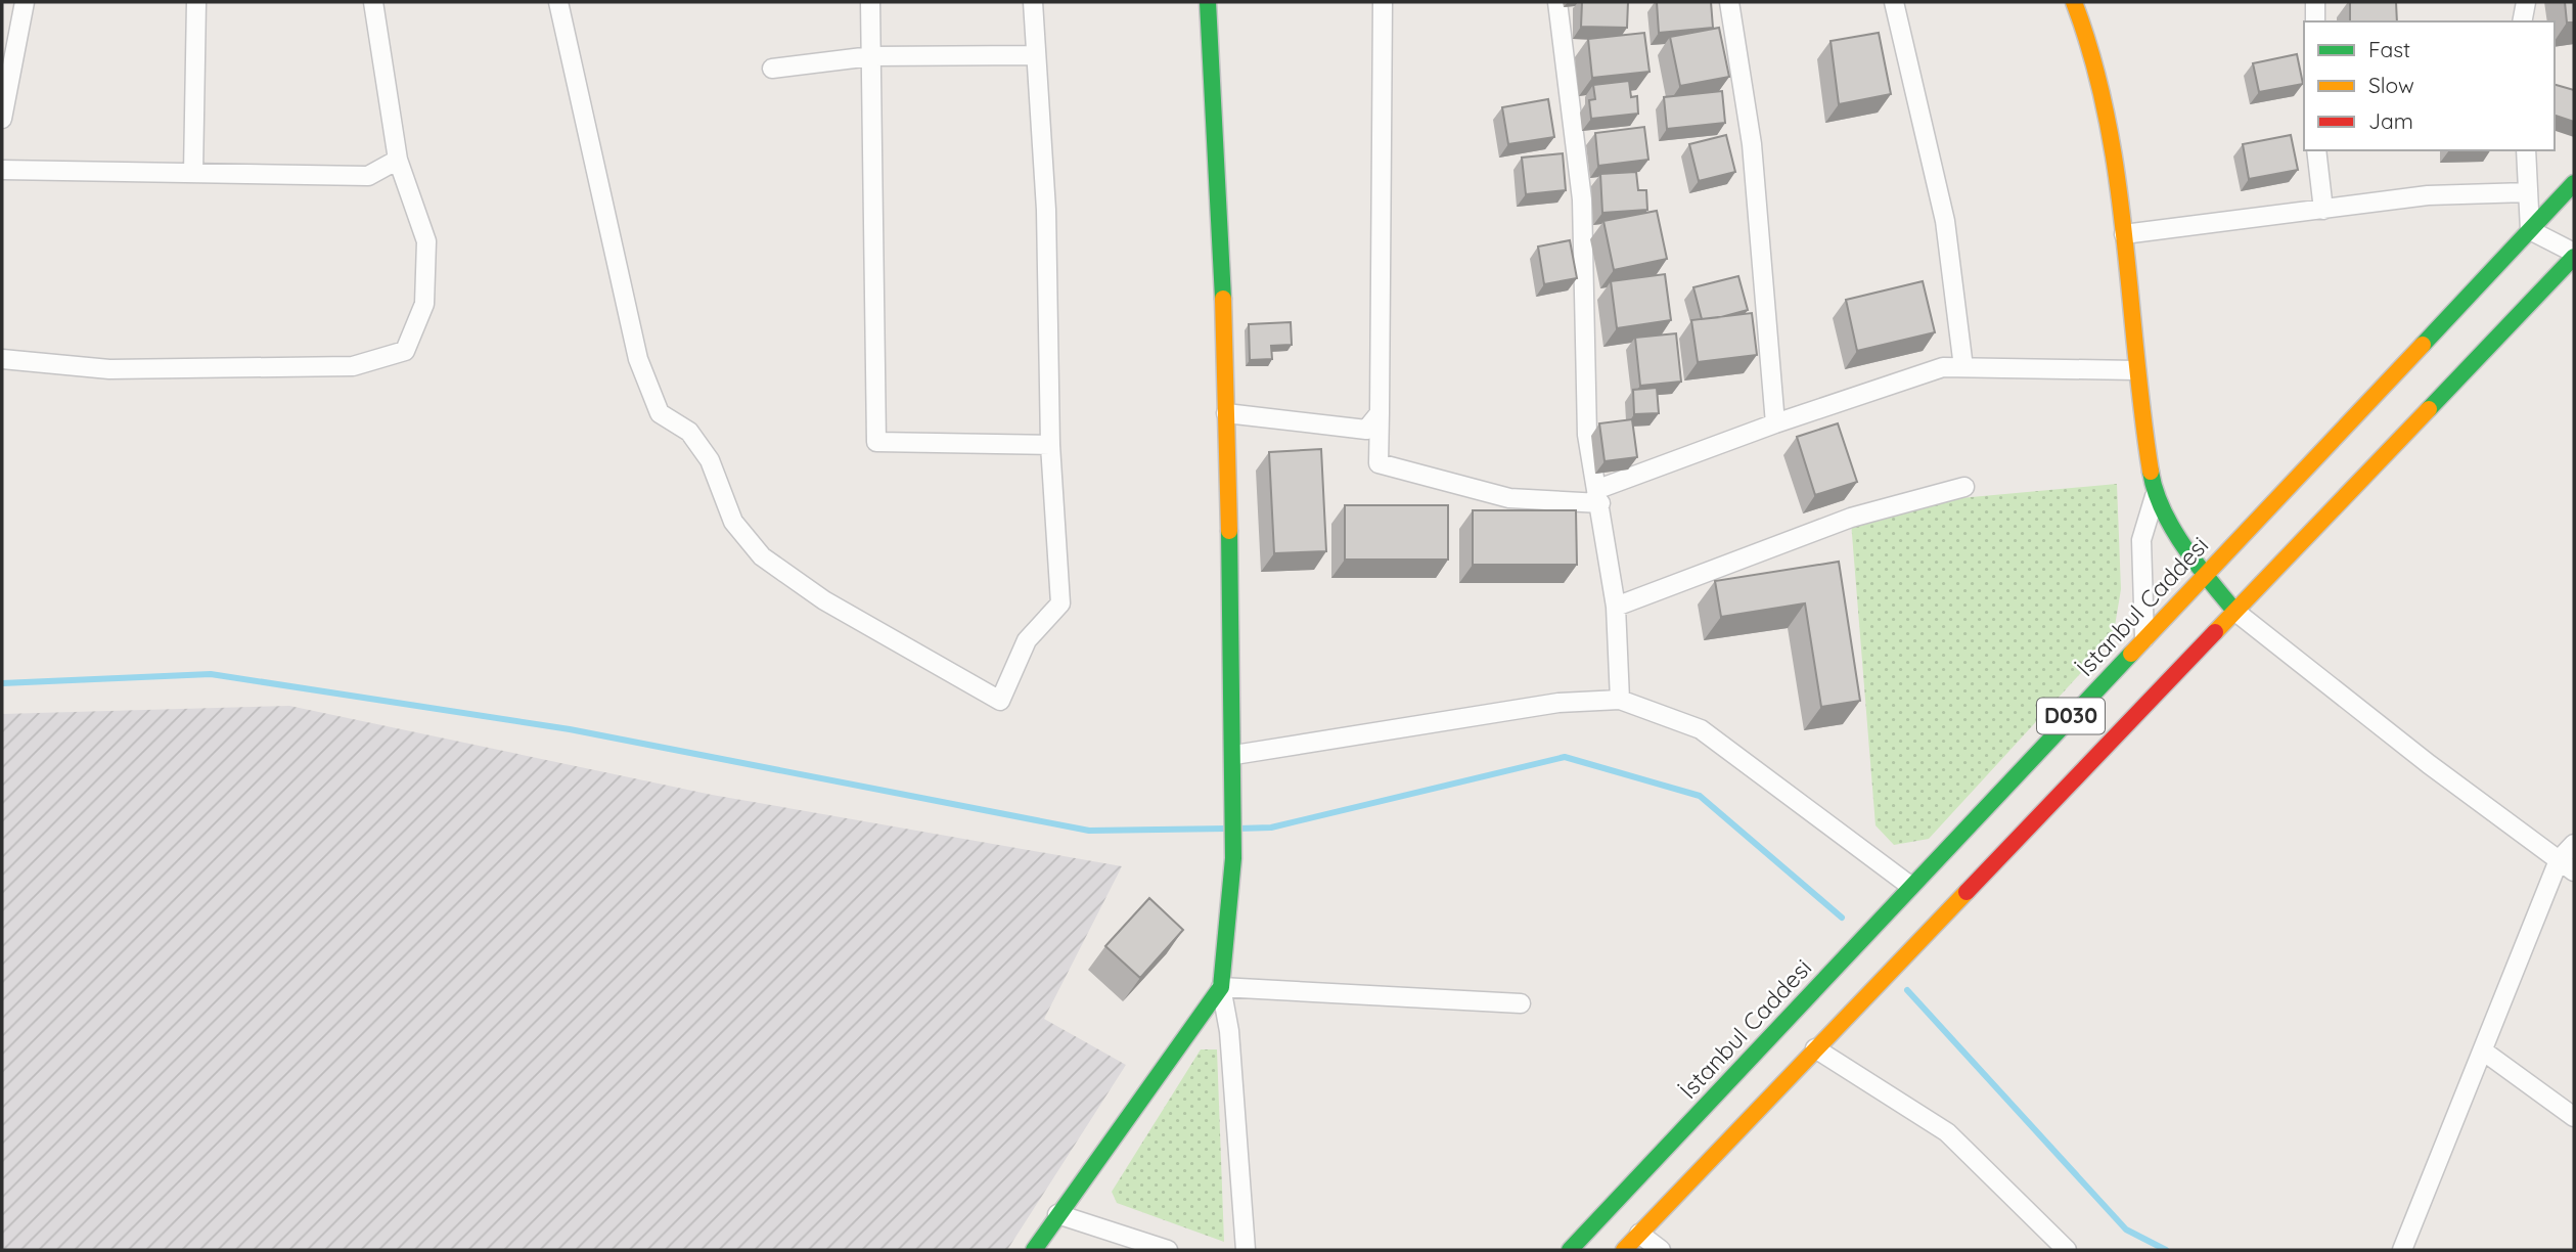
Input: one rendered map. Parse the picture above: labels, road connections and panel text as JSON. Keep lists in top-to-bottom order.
{
  "streets": {
    "main road": ["İstanbul Caddesi", "D030"]
  },
  "legend": ["Fast", "Slow", "Jam"]
}
